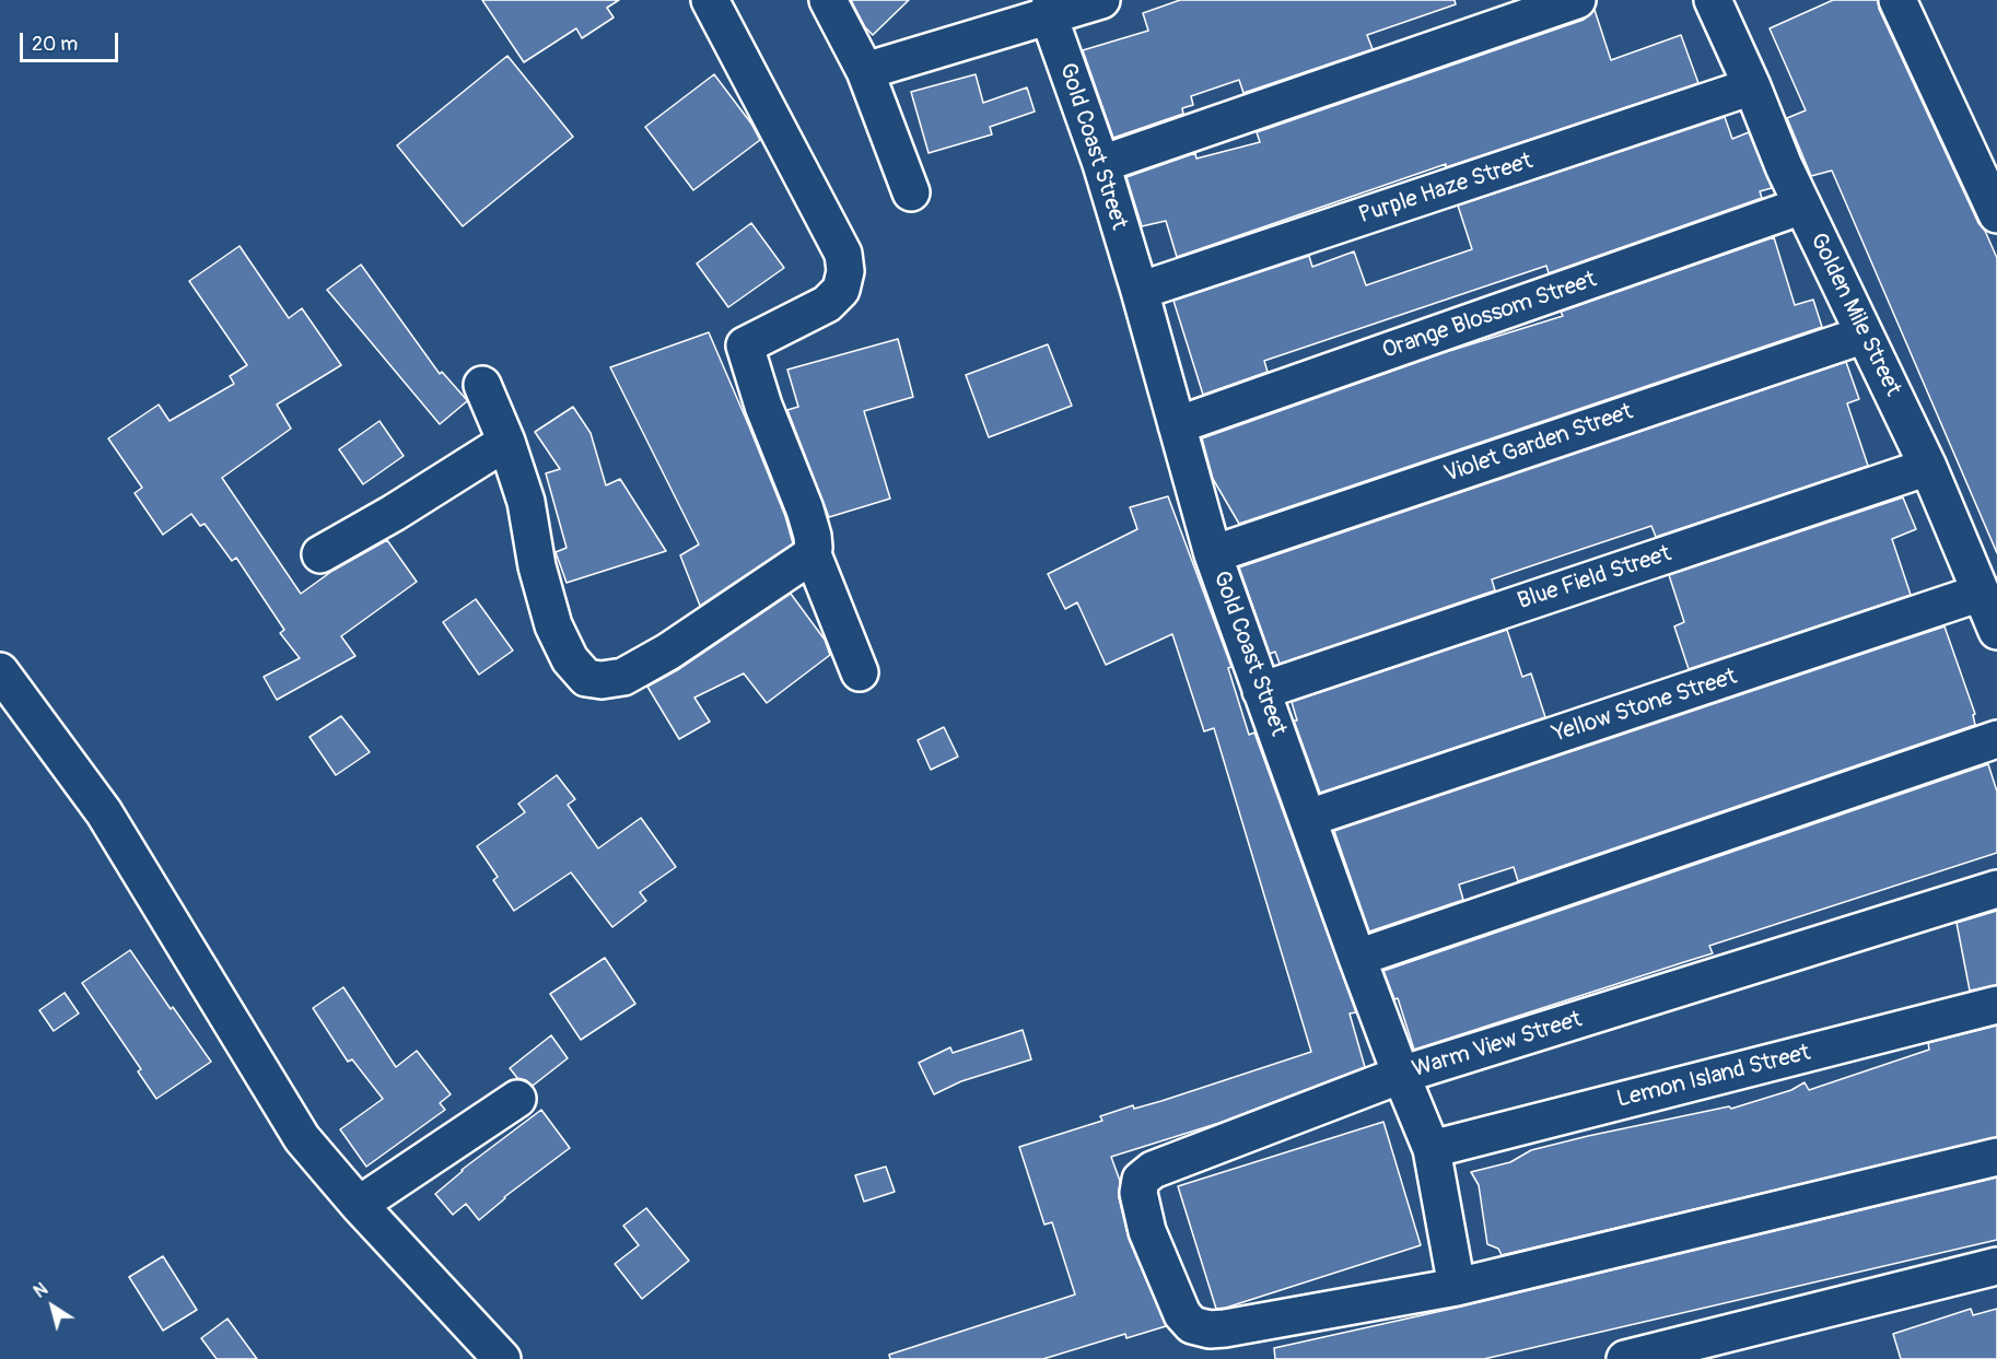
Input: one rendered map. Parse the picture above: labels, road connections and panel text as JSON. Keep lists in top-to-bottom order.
{
  "streets": {
    "street": [
      "Gold Coast Street",
      "Purple Haze Street",
      "Golden Mile Street",
      "Orange Blossom Street",
      "Violet Garden Street",
      "Blue Field Street",
      "Yellow Stone Street",
      "Warm View Street",
      "Lemon Island Street"
    ]
  },
  "crossings": [
    ["Gold Coast Street", "Purple Haze Street"],
    ["Gold Coast Street", "Orange Blossom Street"],
    ["Gold Coast Street", "Violet Garden Street"],
    ["Gold Coast Street", "Blue Field Street"],
    ["Gold Coast Street", "Yellow Stone Street"],
    ["Gold Coast Street", "Warm View Street"],
    ["Gold Coast Street", "Lemon Island Street"],
    ["Purple Haze Street", "Golden Mile Street"],
    ["Golden Mile Street", "Orange Blossom Street"],
    ["Golden Mile Street", "Violet Garden Street"],
    ["Golden Mile Street", "Blue Field Street"],
    ["Golden Mile Street", "Yellow Stone Street"]
  ],
  "scale_bar": "20 m",
  "north": "top left"
}
